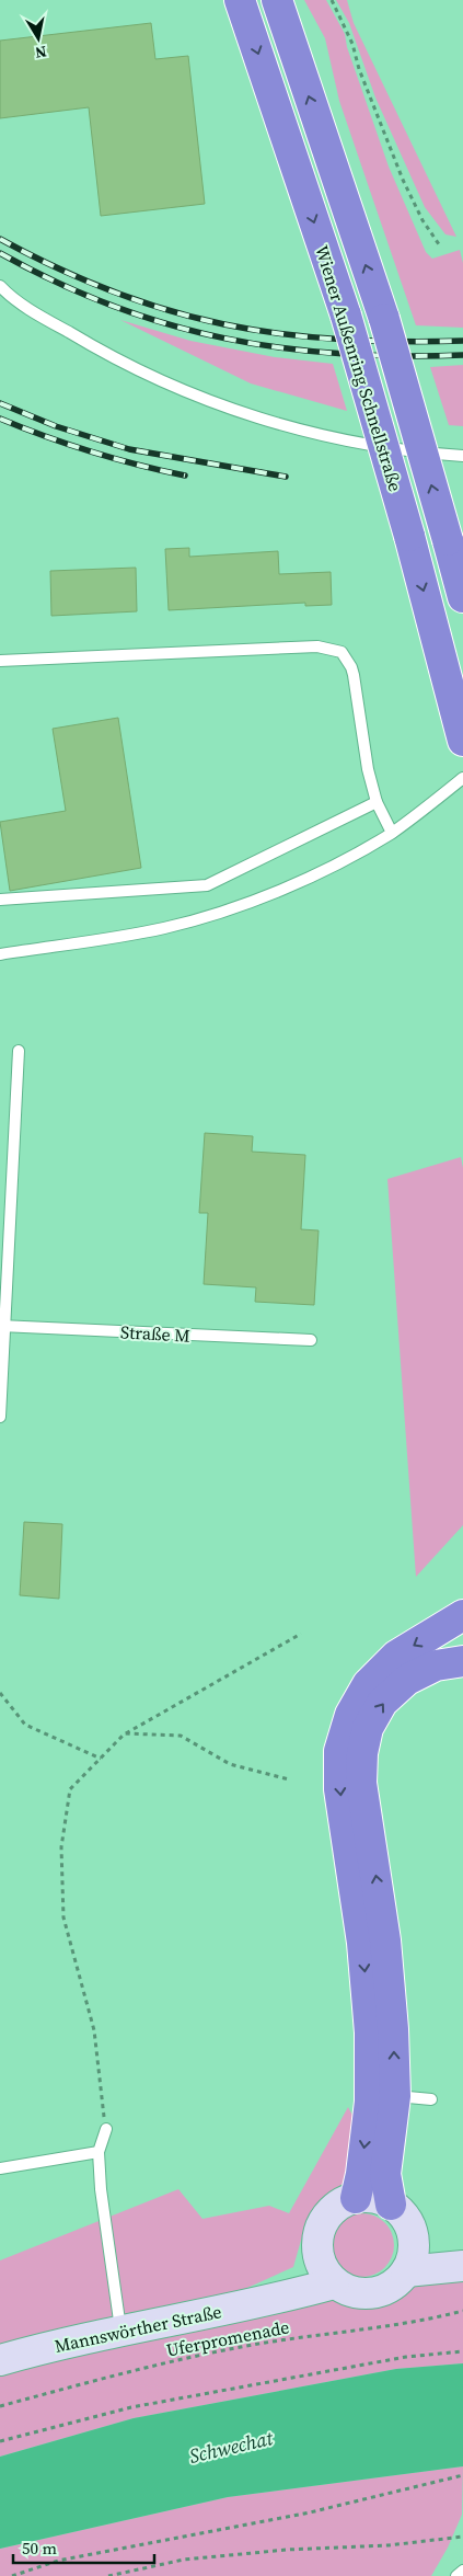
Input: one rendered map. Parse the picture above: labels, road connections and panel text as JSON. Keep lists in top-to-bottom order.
{
  "streets": {
    "highway": ["Wiener Außenring Schnellstraße"],
    "main road": ["Mannswörther Straße"],
    "lane": ["Straße M"],
    "path": ["Uferpromenade"]
  },
  "water": ["Schwechat"],
  "scale_bar": "50 m",
  "north": "bottom"
}
